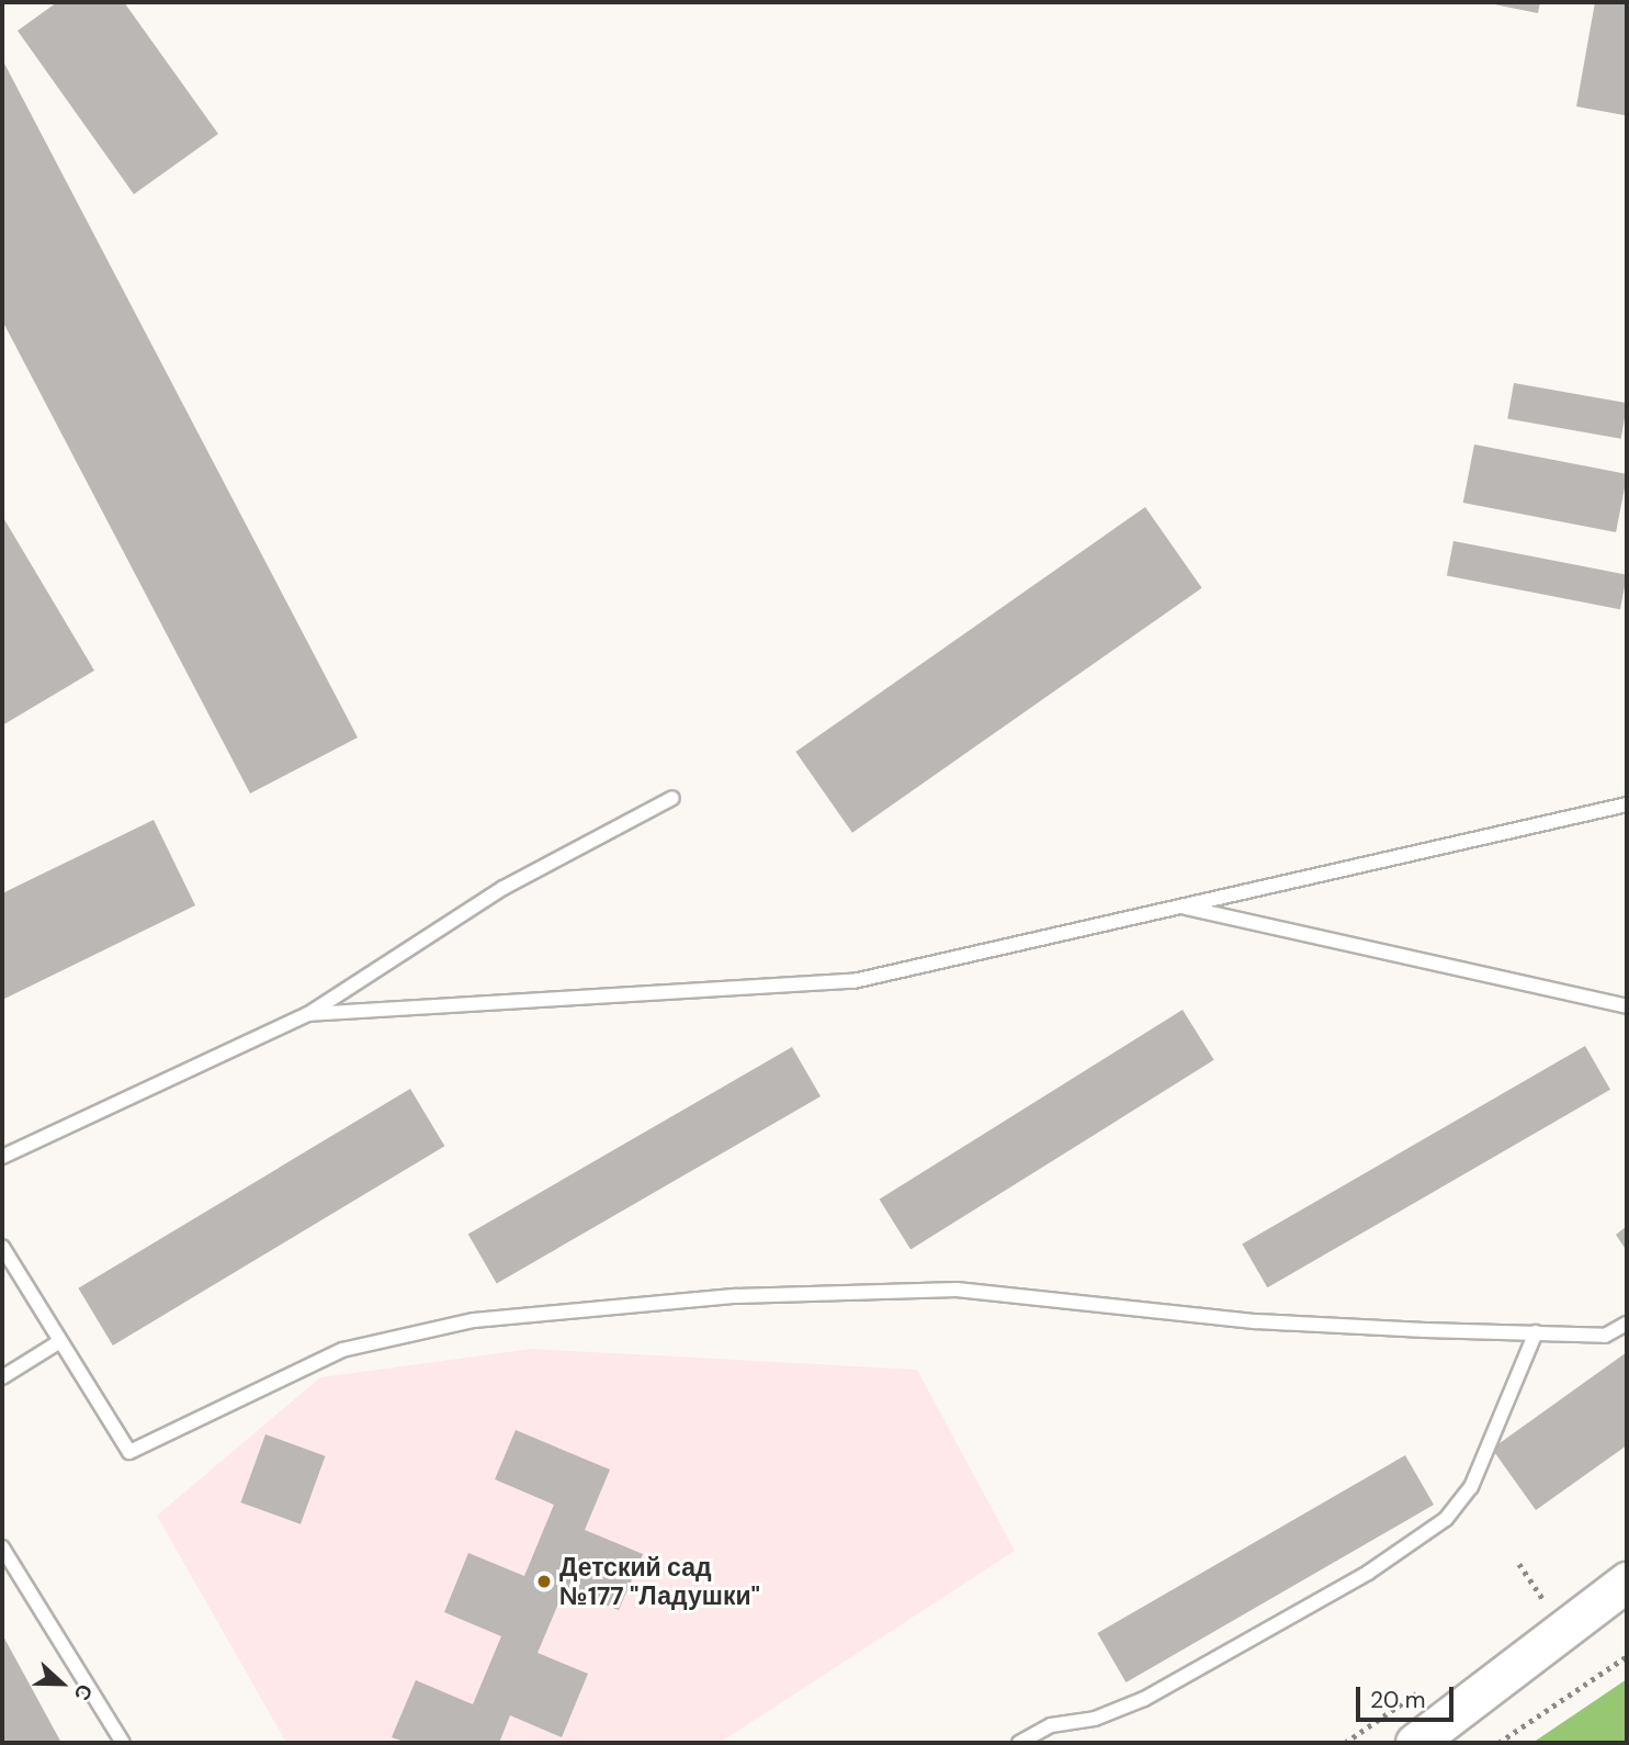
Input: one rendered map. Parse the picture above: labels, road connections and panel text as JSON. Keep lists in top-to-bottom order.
{
  "places": ["Детский сад №177 \"Ладушки\""],
  "scale_bar": "20 m",
  "north": "right"
}
